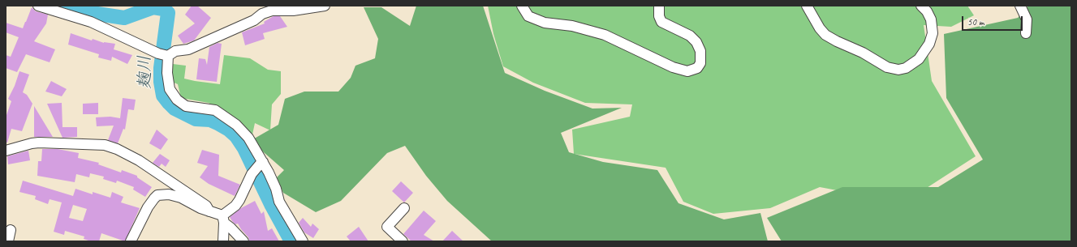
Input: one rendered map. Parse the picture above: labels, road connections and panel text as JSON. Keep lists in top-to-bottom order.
{
  "water": ["麹川"],
  "scale_bar": "50 m"
}
